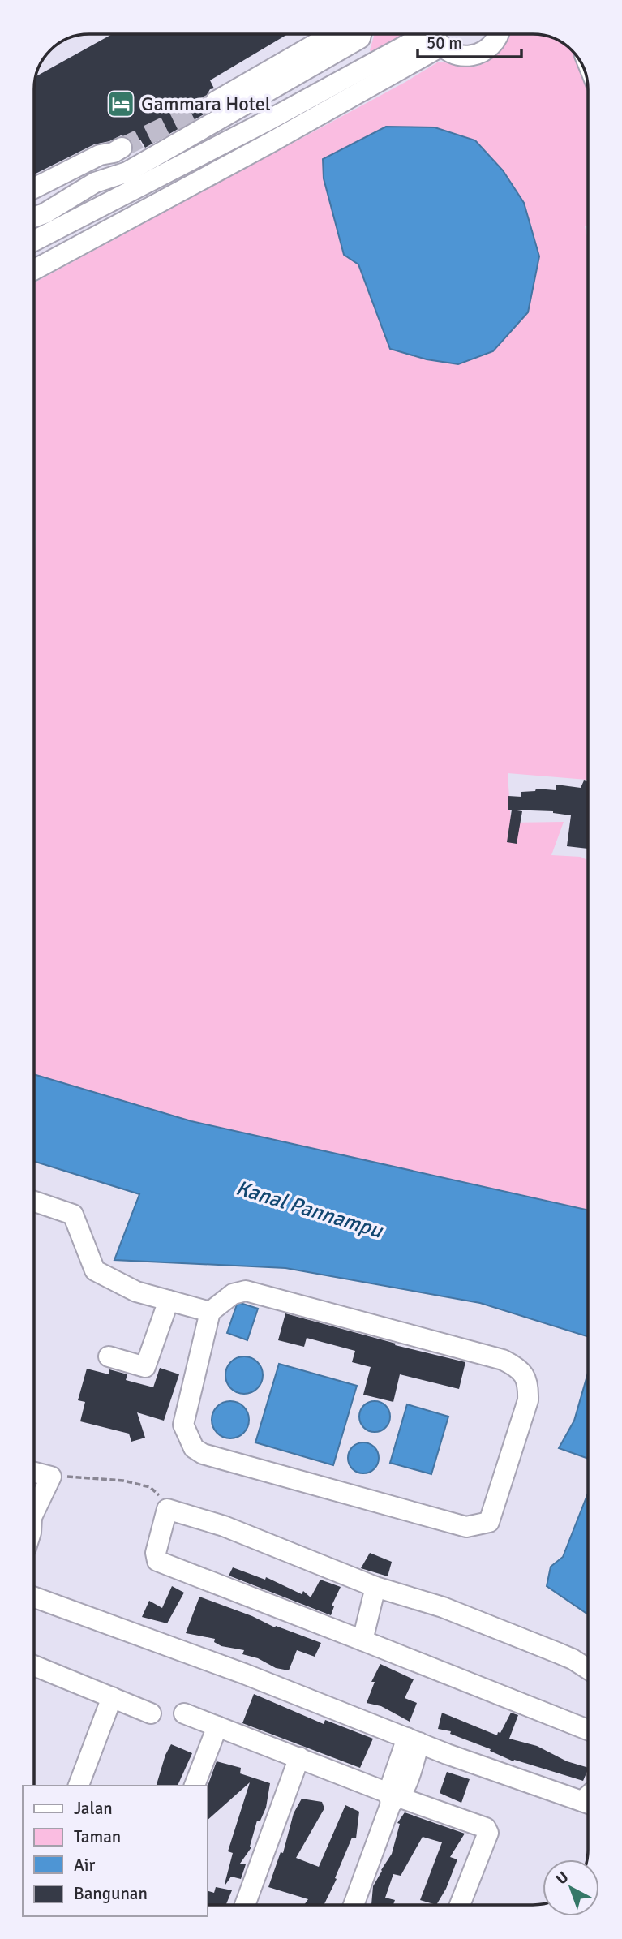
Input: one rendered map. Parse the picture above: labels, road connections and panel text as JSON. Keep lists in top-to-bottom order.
{
  "water": ["Kanal Pannampu"],
  "places": {
    "hotel": ["Gammara Hotel"]
  },
  "legend": [
    "Jalan",
    "Taman",
    "Air",
    "Bangunan"
  ],
  "scale_bar": "50 m",
  "north": "top left"
}
